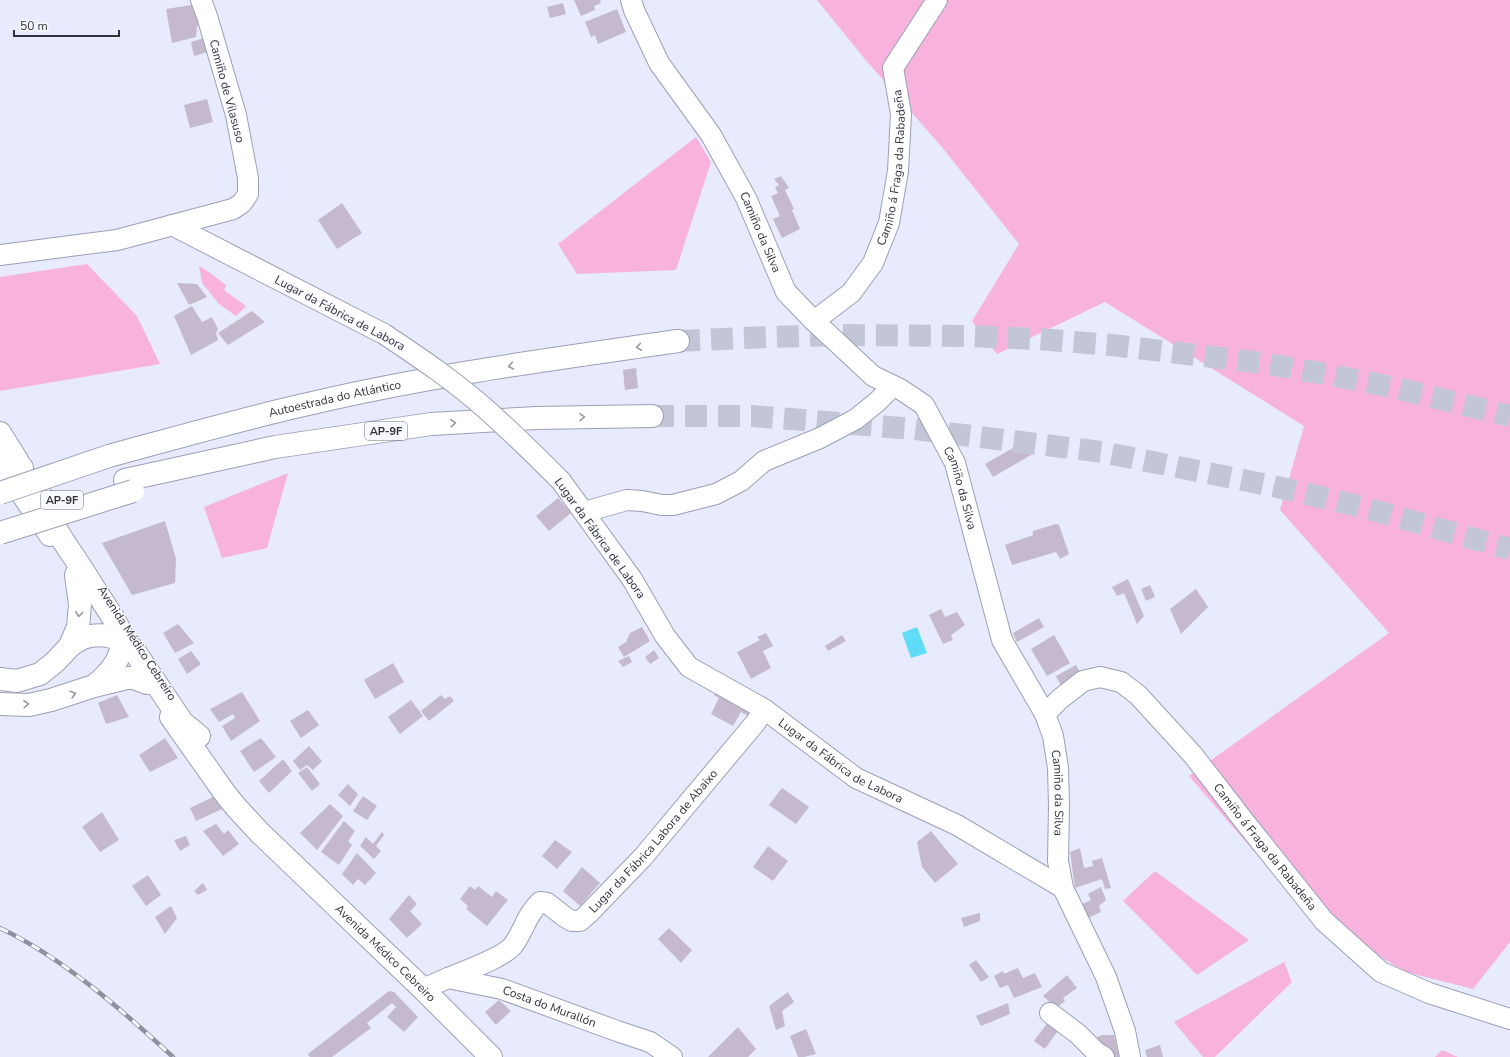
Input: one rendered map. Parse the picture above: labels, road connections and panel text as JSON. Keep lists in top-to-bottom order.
{
  "streets": {
    "main road": ["Autoestrada do Atlántico", "AP-9F", "Avenida Médico Cebreiro"],
    "street": [
      "Camiño de Vilasuso",
      "Camiño á Fraga da Rabadeña",
      "Camiño da Silva",
      "Lugar da Fábrica de Labora",
      "Lugar da Fábrica Labora de Abaixo",
      "Costa do Murallón"
    ]
  },
  "crossings": [
    ["Camiño de Vilasuso", "Lugar da Fábrica de Labora"],
    ["Camiño á Fraga da Rabadeña", "Camiño da Silva"],
    ["Camiño da Silva", "Lugar da Fábrica de Labora"],
    ["Lugar da Fábrica de Labora", "Lugar da Fábrica Labora de Abaixo"],
    ["Lugar da Fábrica Labora de Abaixo", "Costa do Murallón"]
  ],
  "scale_bar": "50 m"
}
